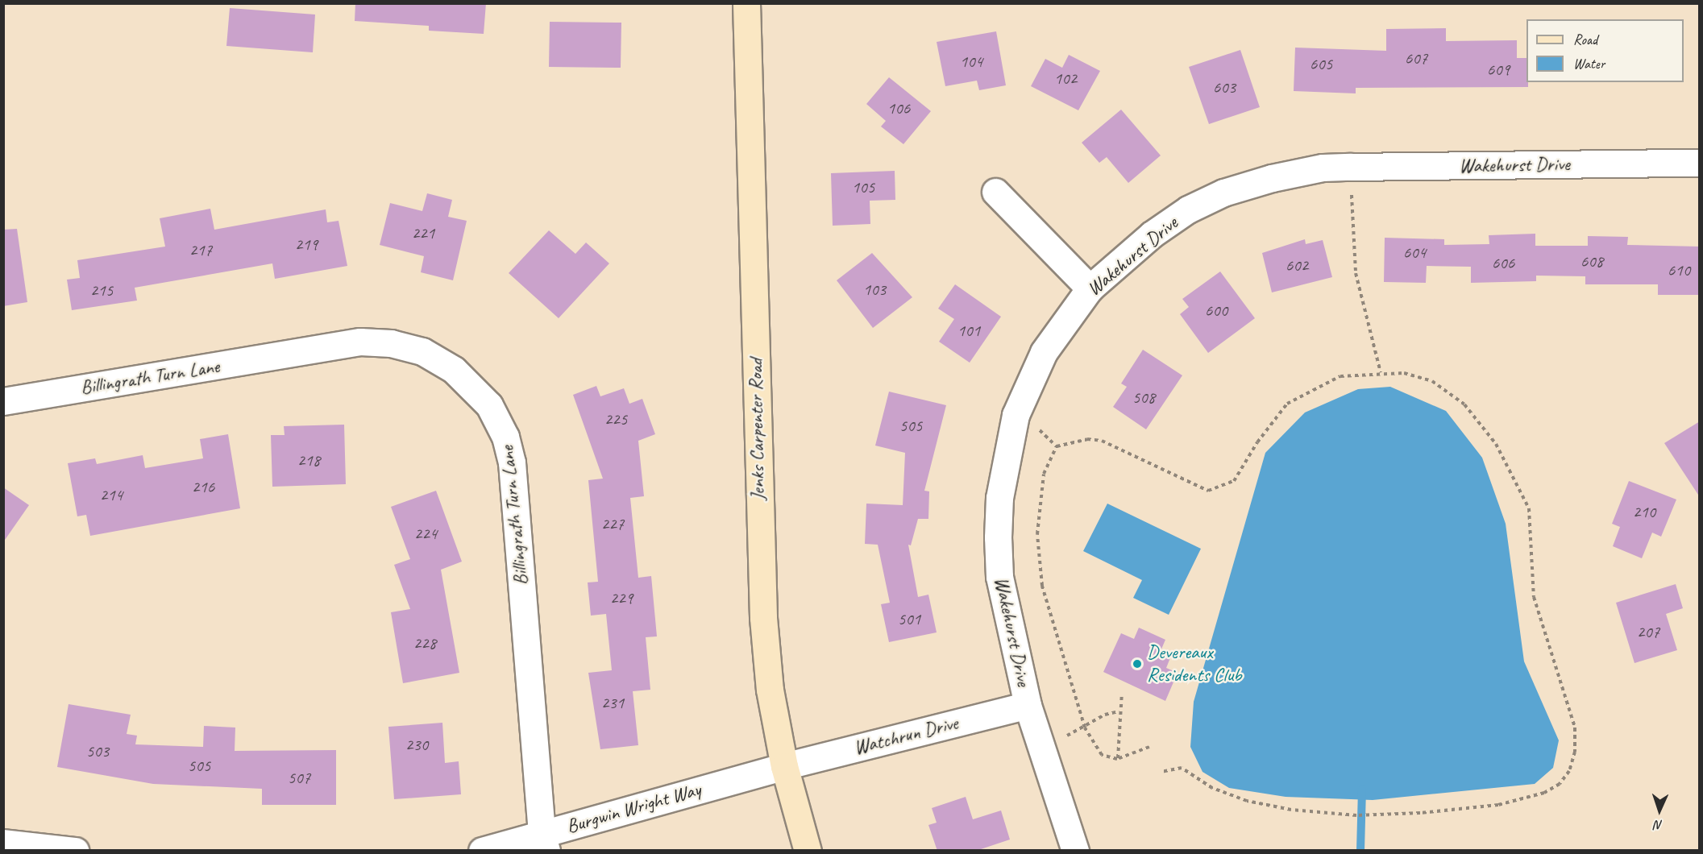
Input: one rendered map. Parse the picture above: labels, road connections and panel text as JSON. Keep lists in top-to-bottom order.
{
  "streets": {
    "street": [
      "Wakehurst Drive",
      "Billingrath Turn Lane",
      "Jenks Carpenter Road",
      "Watchrun Drive",
      "Burgwin Wright Way"
    ]
  },
  "crossings": [
    ["Wakehurst Drive", "Watchrun Drive"],
    ["Billingrath Turn Lane", "Burgwin Wright Way"],
    ["Jenks Carpenter Road", "Watchrun Drive"],
    ["Jenks Carpenter Road", "Burgwin Wright Way"],
    ["Watchrun Drive", "Burgwin Wright Way"]
  ],
  "places": ["Devereaux Residents Club"],
  "house_numbers": [
    "607",
    "104",
    "605",
    "609",
    "102",
    "603",
    "106",
    "105",
    "221",
    "219",
    "217",
    "604",
    "608",
    "606",
    "602",
    "610",
    "103",
    "215",
    "600",
    "101",
    "508",
    "225",
    "505",
    "218",
    "216",
    "214",
    "210",
    "227",
    "224",
    "229",
    "501",
    "207",
    "228",
    "231",
    "230",
    "503",
    "505",
    "507"
  ],
  "legend": ["Road", "Water"],
  "north": "bottom"
}
